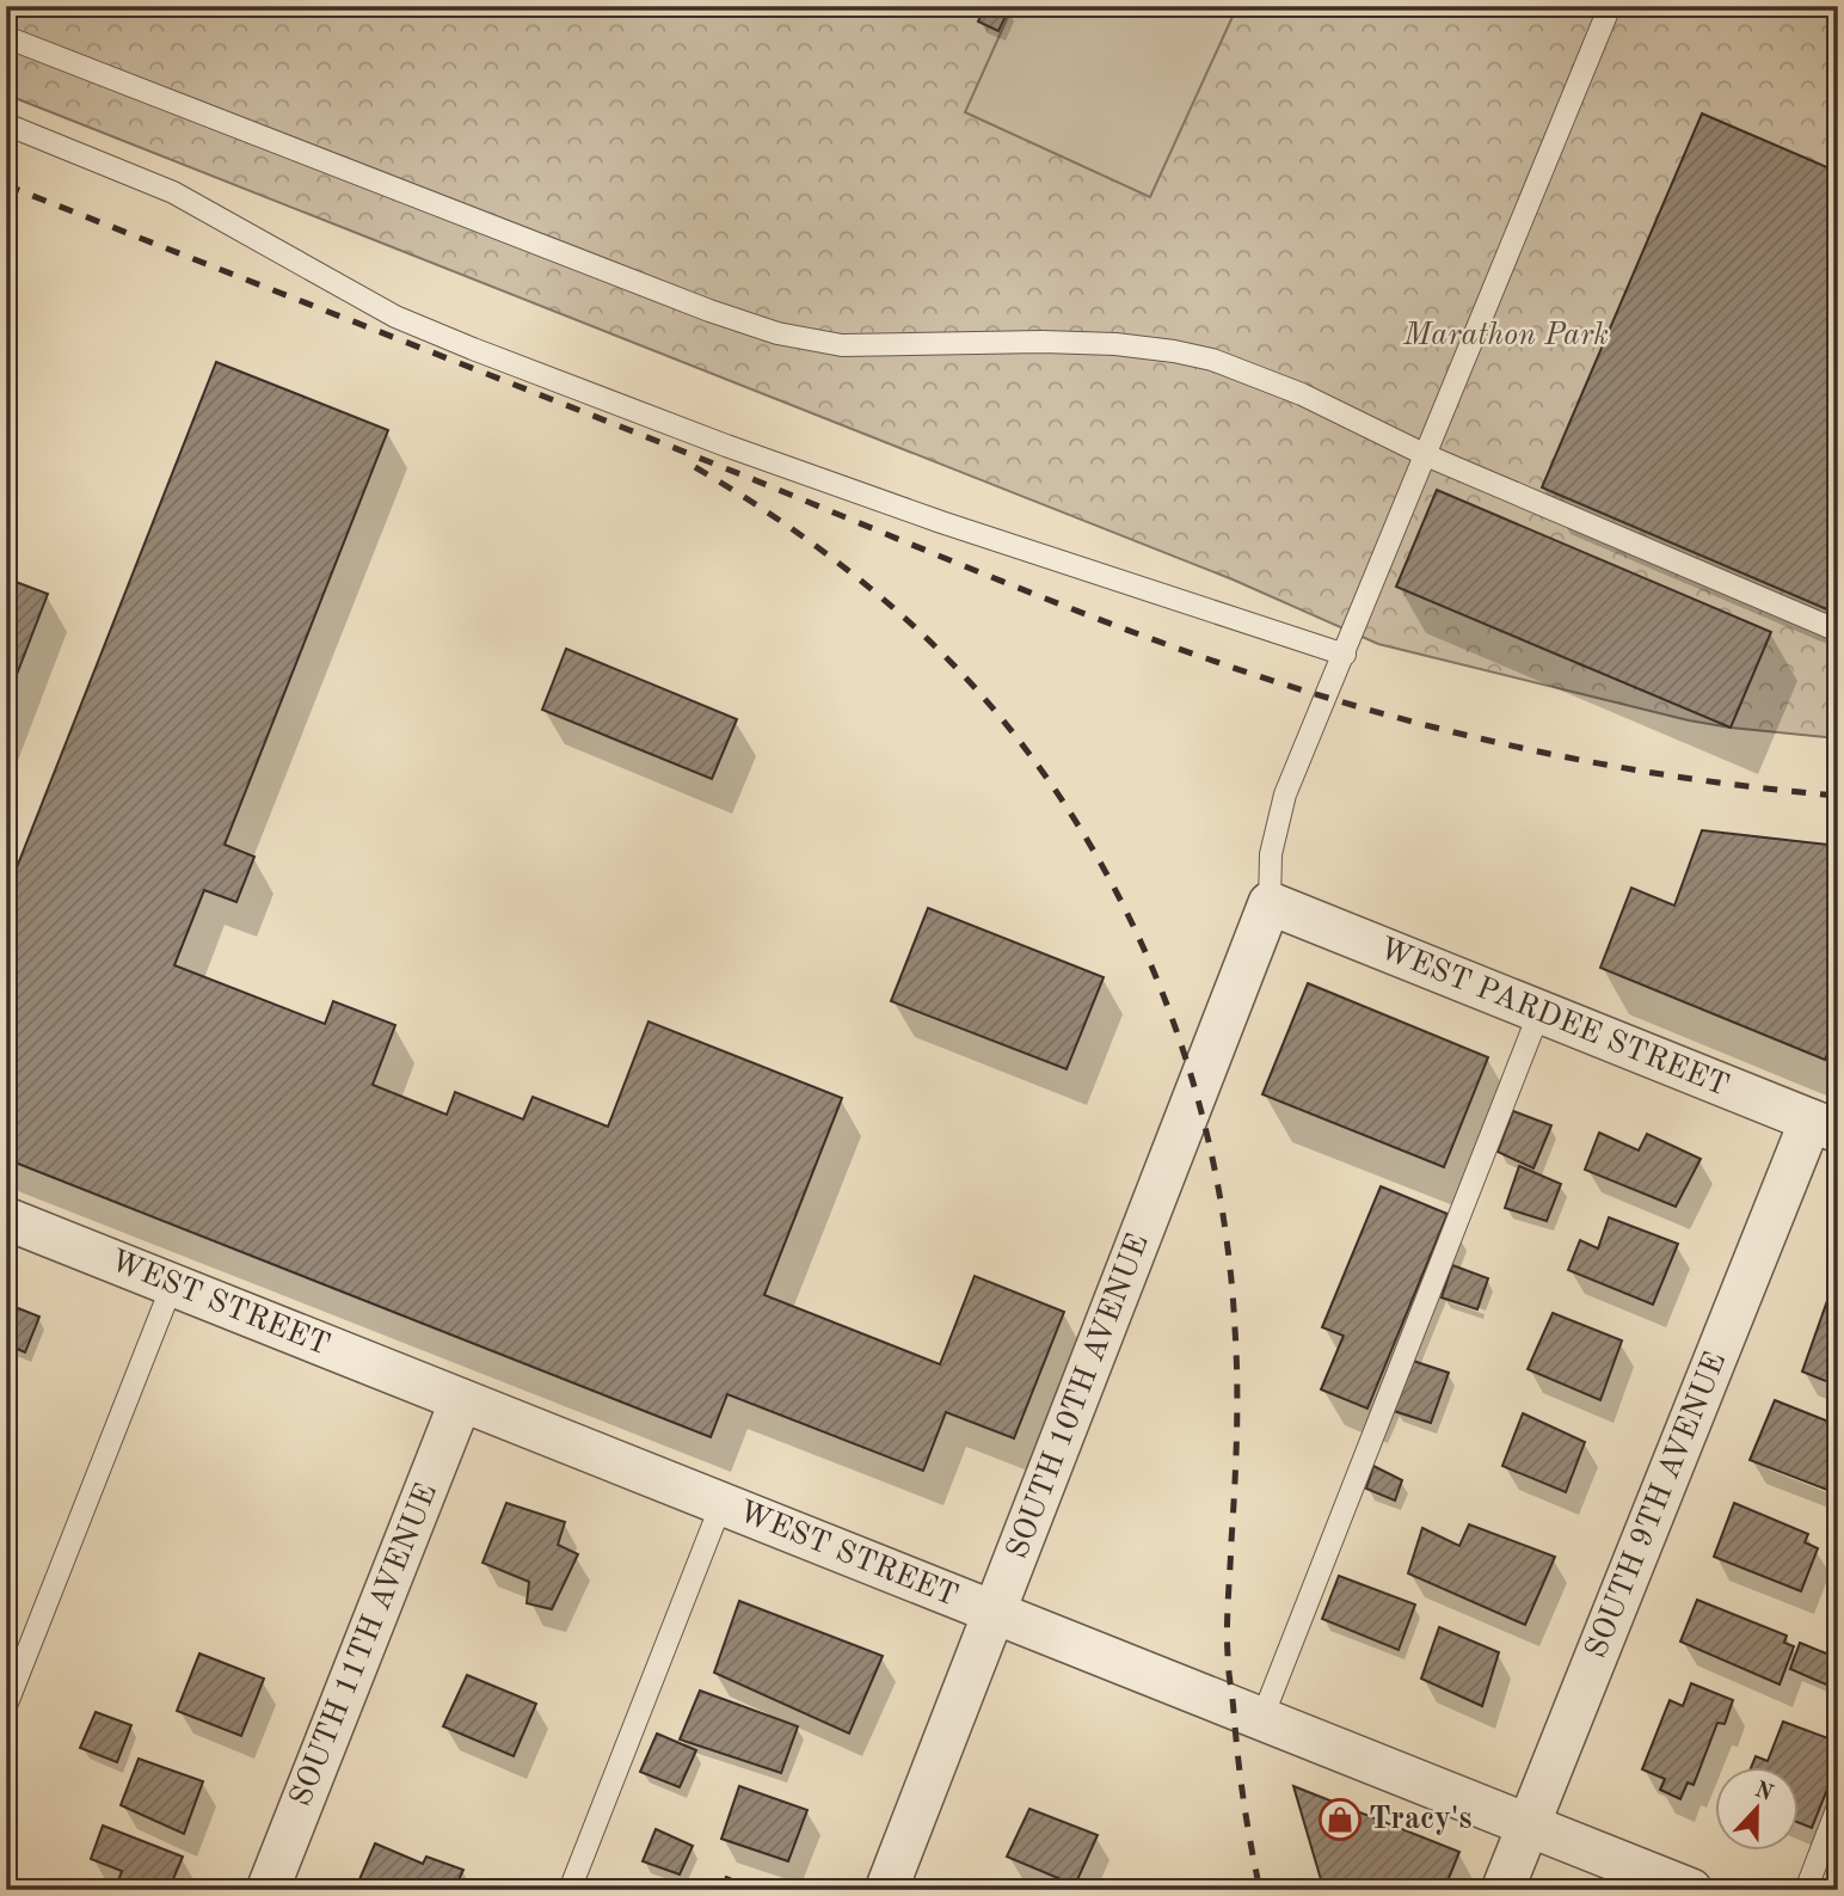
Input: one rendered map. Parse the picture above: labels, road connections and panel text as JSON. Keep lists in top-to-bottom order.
{
  "streets": {
    "street": [
      "WEST PARDEE STREET",
      "WEST STREET",
      "SOUTH 10TH AVENUE",
      "SOUTH 9TH AVENUE",
      "SOUTH 11TH AVENUE"
    ]
  },
  "crossings": [
    ["WEST PARDEE STREET", "SOUTH 10TH AVENUE"],
    ["WEST PARDEE STREET", "SOUTH 9TH AVENUE"],
    ["WEST STREET", "SOUTH 10TH AVENUE"],
    ["WEST STREET", "SOUTH 9TH AVENUE"],
    ["WEST STREET", "SOUTH 11TH AVENUE"]
  ],
  "parks": ["Marathon Park"],
  "places": {
    "shop": ["Tracy's"]
  },
  "north": "top"
}
